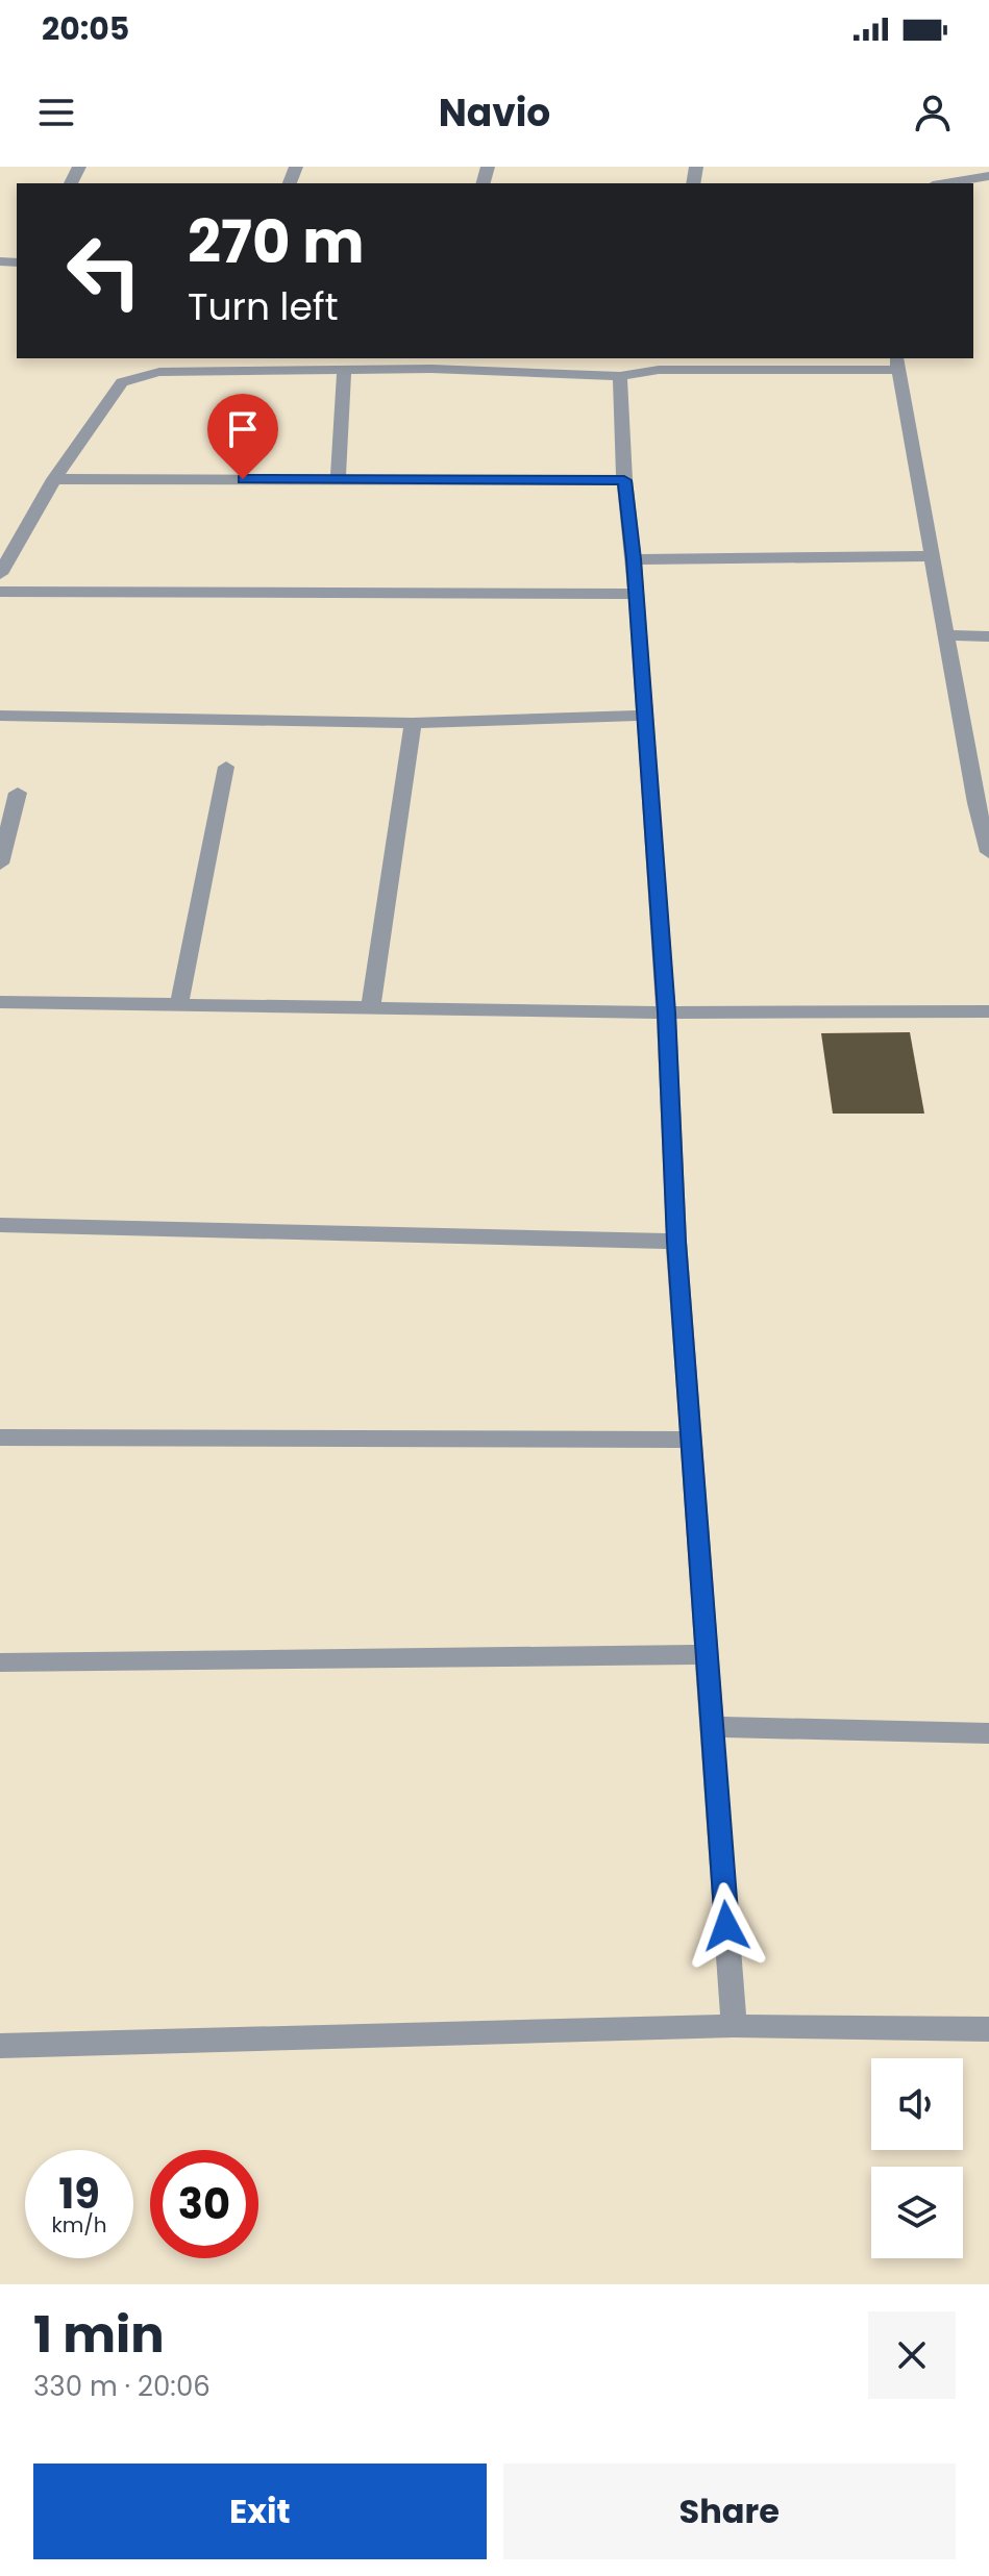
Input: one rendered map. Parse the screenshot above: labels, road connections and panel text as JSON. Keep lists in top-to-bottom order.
{
  "page": {
    "status": "20:05",
    "header": "Navio",
    "turn": ["270 m", "Turn left"],
    "speed": "19 km/h",
    "limit": "30",
    "heading": ["1 min", "330 m · 20:06"],
    "buttons": ["Exit", "Share"]
  }
}
